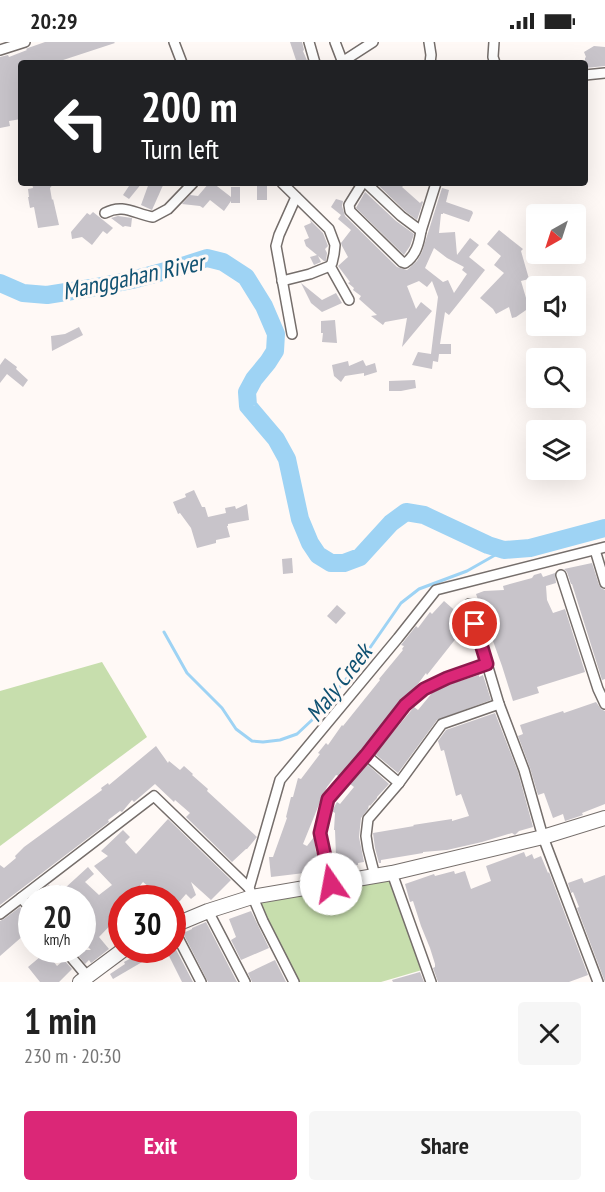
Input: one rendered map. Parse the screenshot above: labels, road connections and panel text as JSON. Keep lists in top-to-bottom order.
{
  "water": ["Manggahan River", "Maly Creek"],
  "north": "bottom left",
  "page": {
    "status": "20:29",
    "turn": ["200 m", "Turn left"],
    "speed": "20 km/h",
    "limit": "30",
    "heading": ["1 min", "230 m · 20:30"],
    "buttons": ["Exit", "Share"]
  }
}
